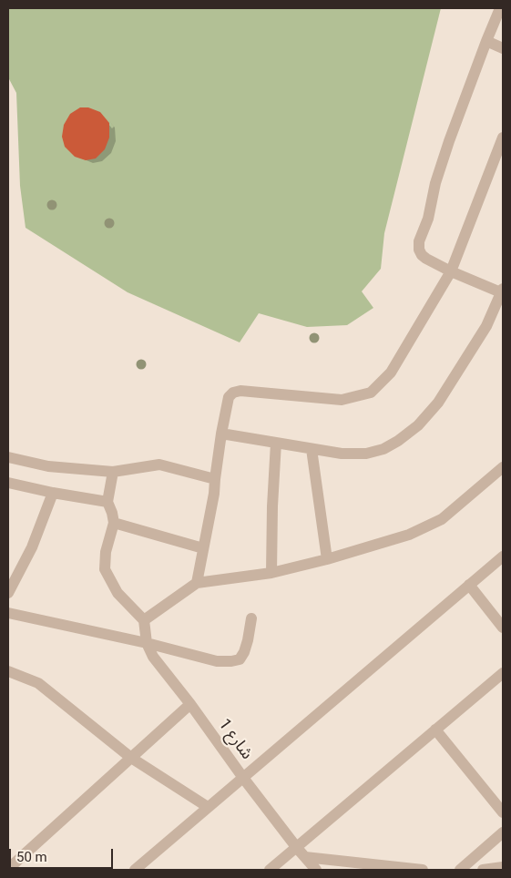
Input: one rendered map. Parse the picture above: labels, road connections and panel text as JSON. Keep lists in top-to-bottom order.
{
  "streets": {
    "street": ["شارع 1"]
  },
  "scale_bar": "50 m"
}
